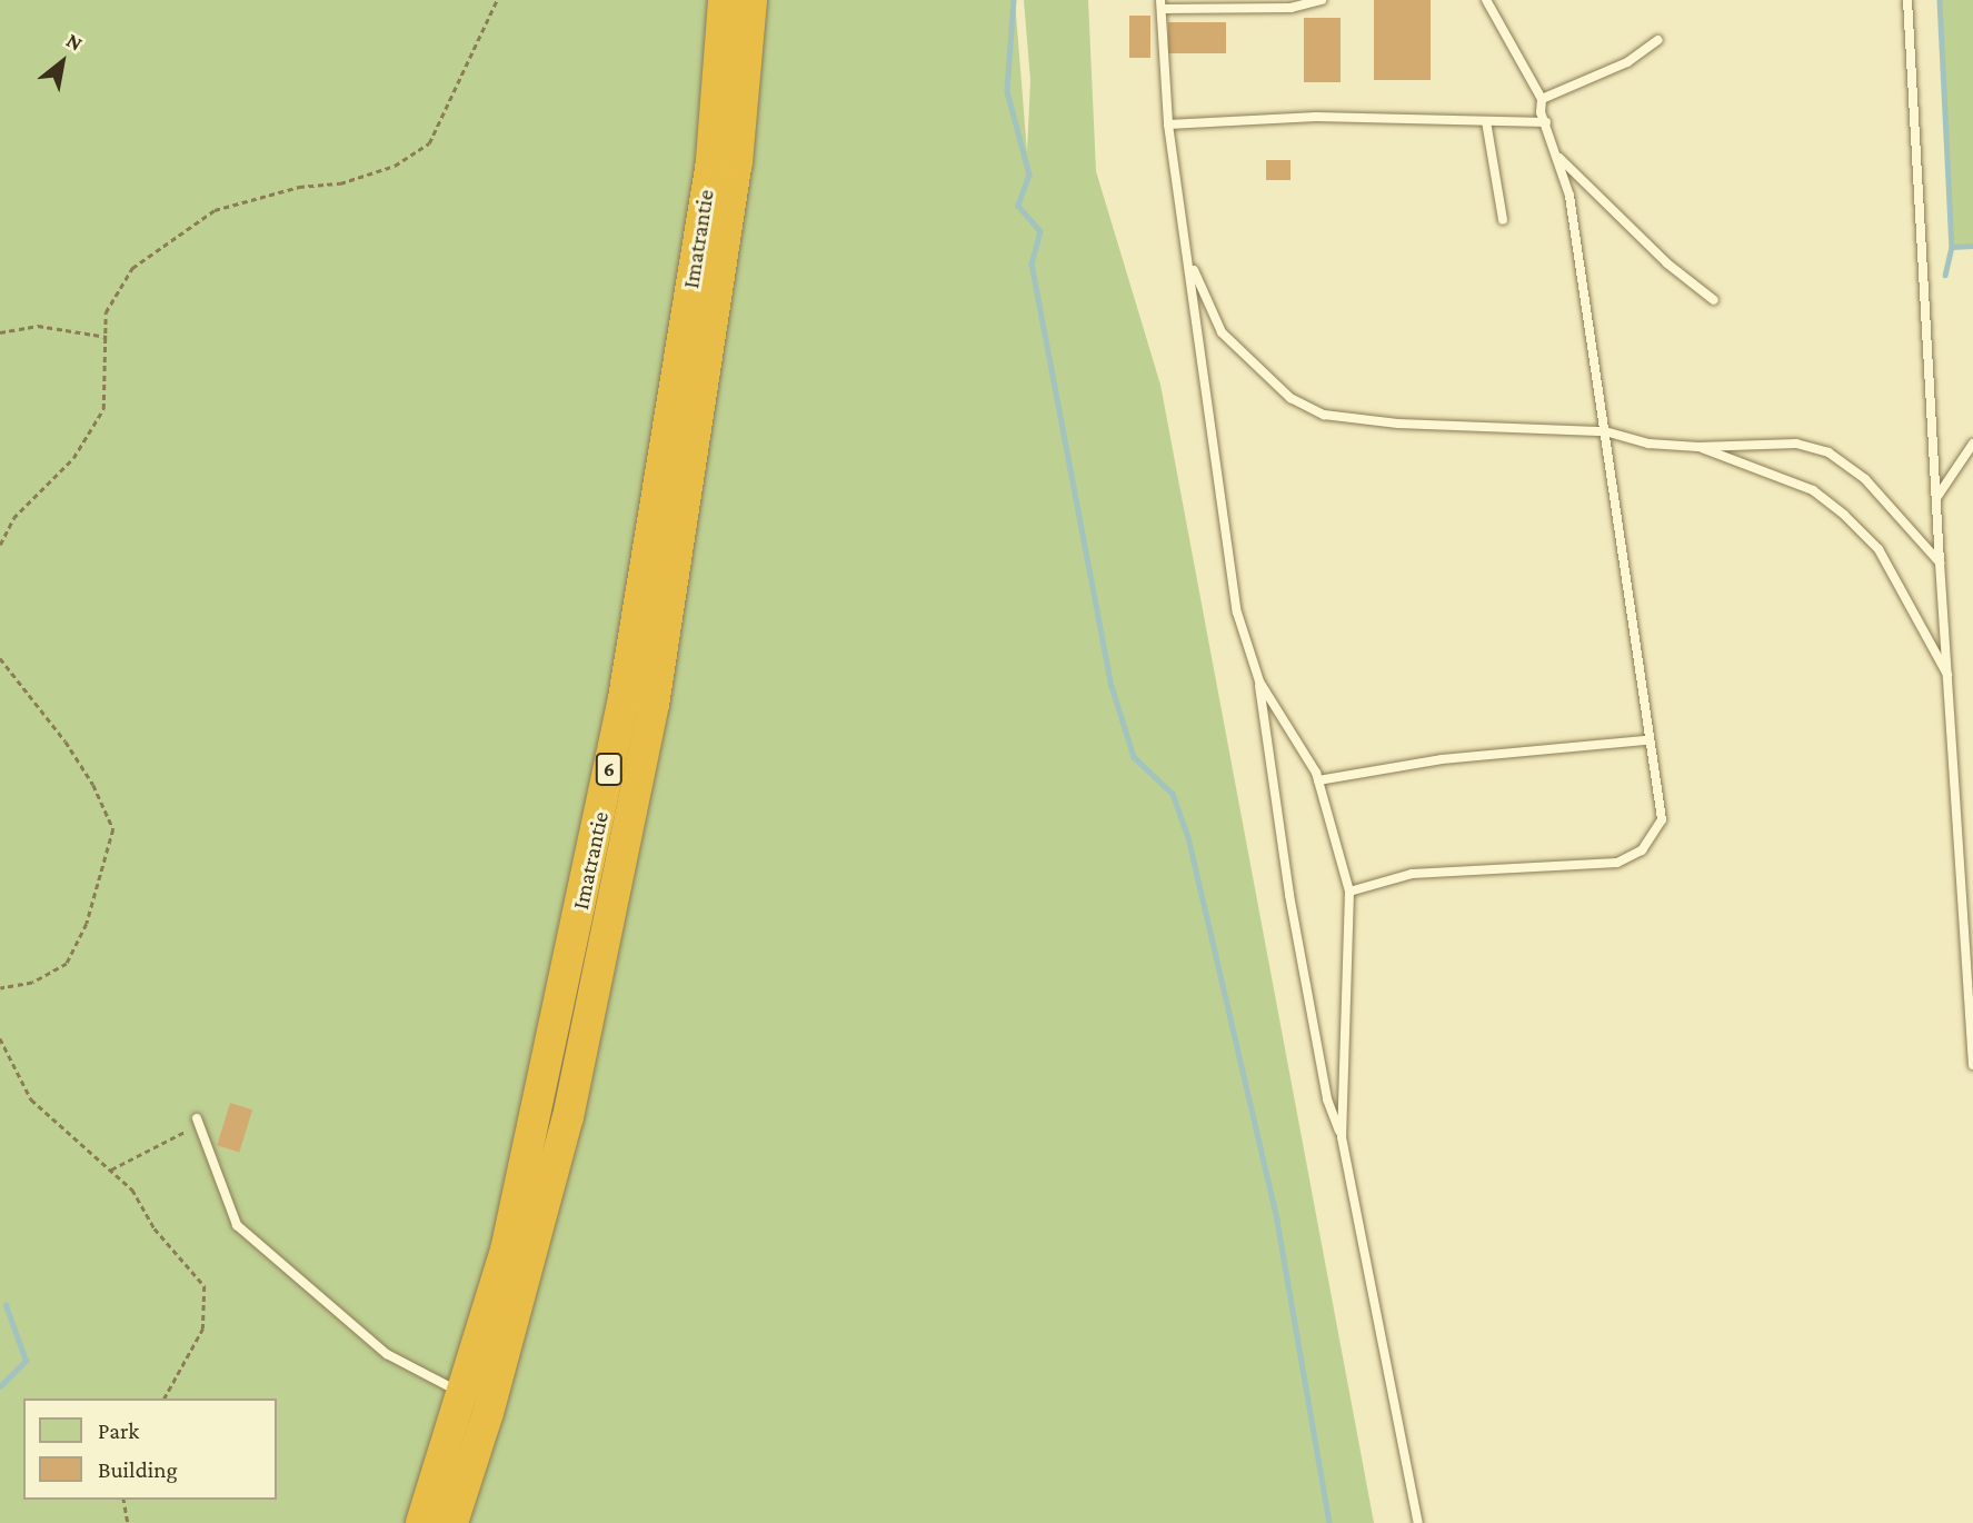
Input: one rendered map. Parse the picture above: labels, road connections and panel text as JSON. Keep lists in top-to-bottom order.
{
  "streets": {
    "highway": ["Imatrantie", "6"]
  },
  "legend": ["Park", "Building"],
  "north": "top right"
}
